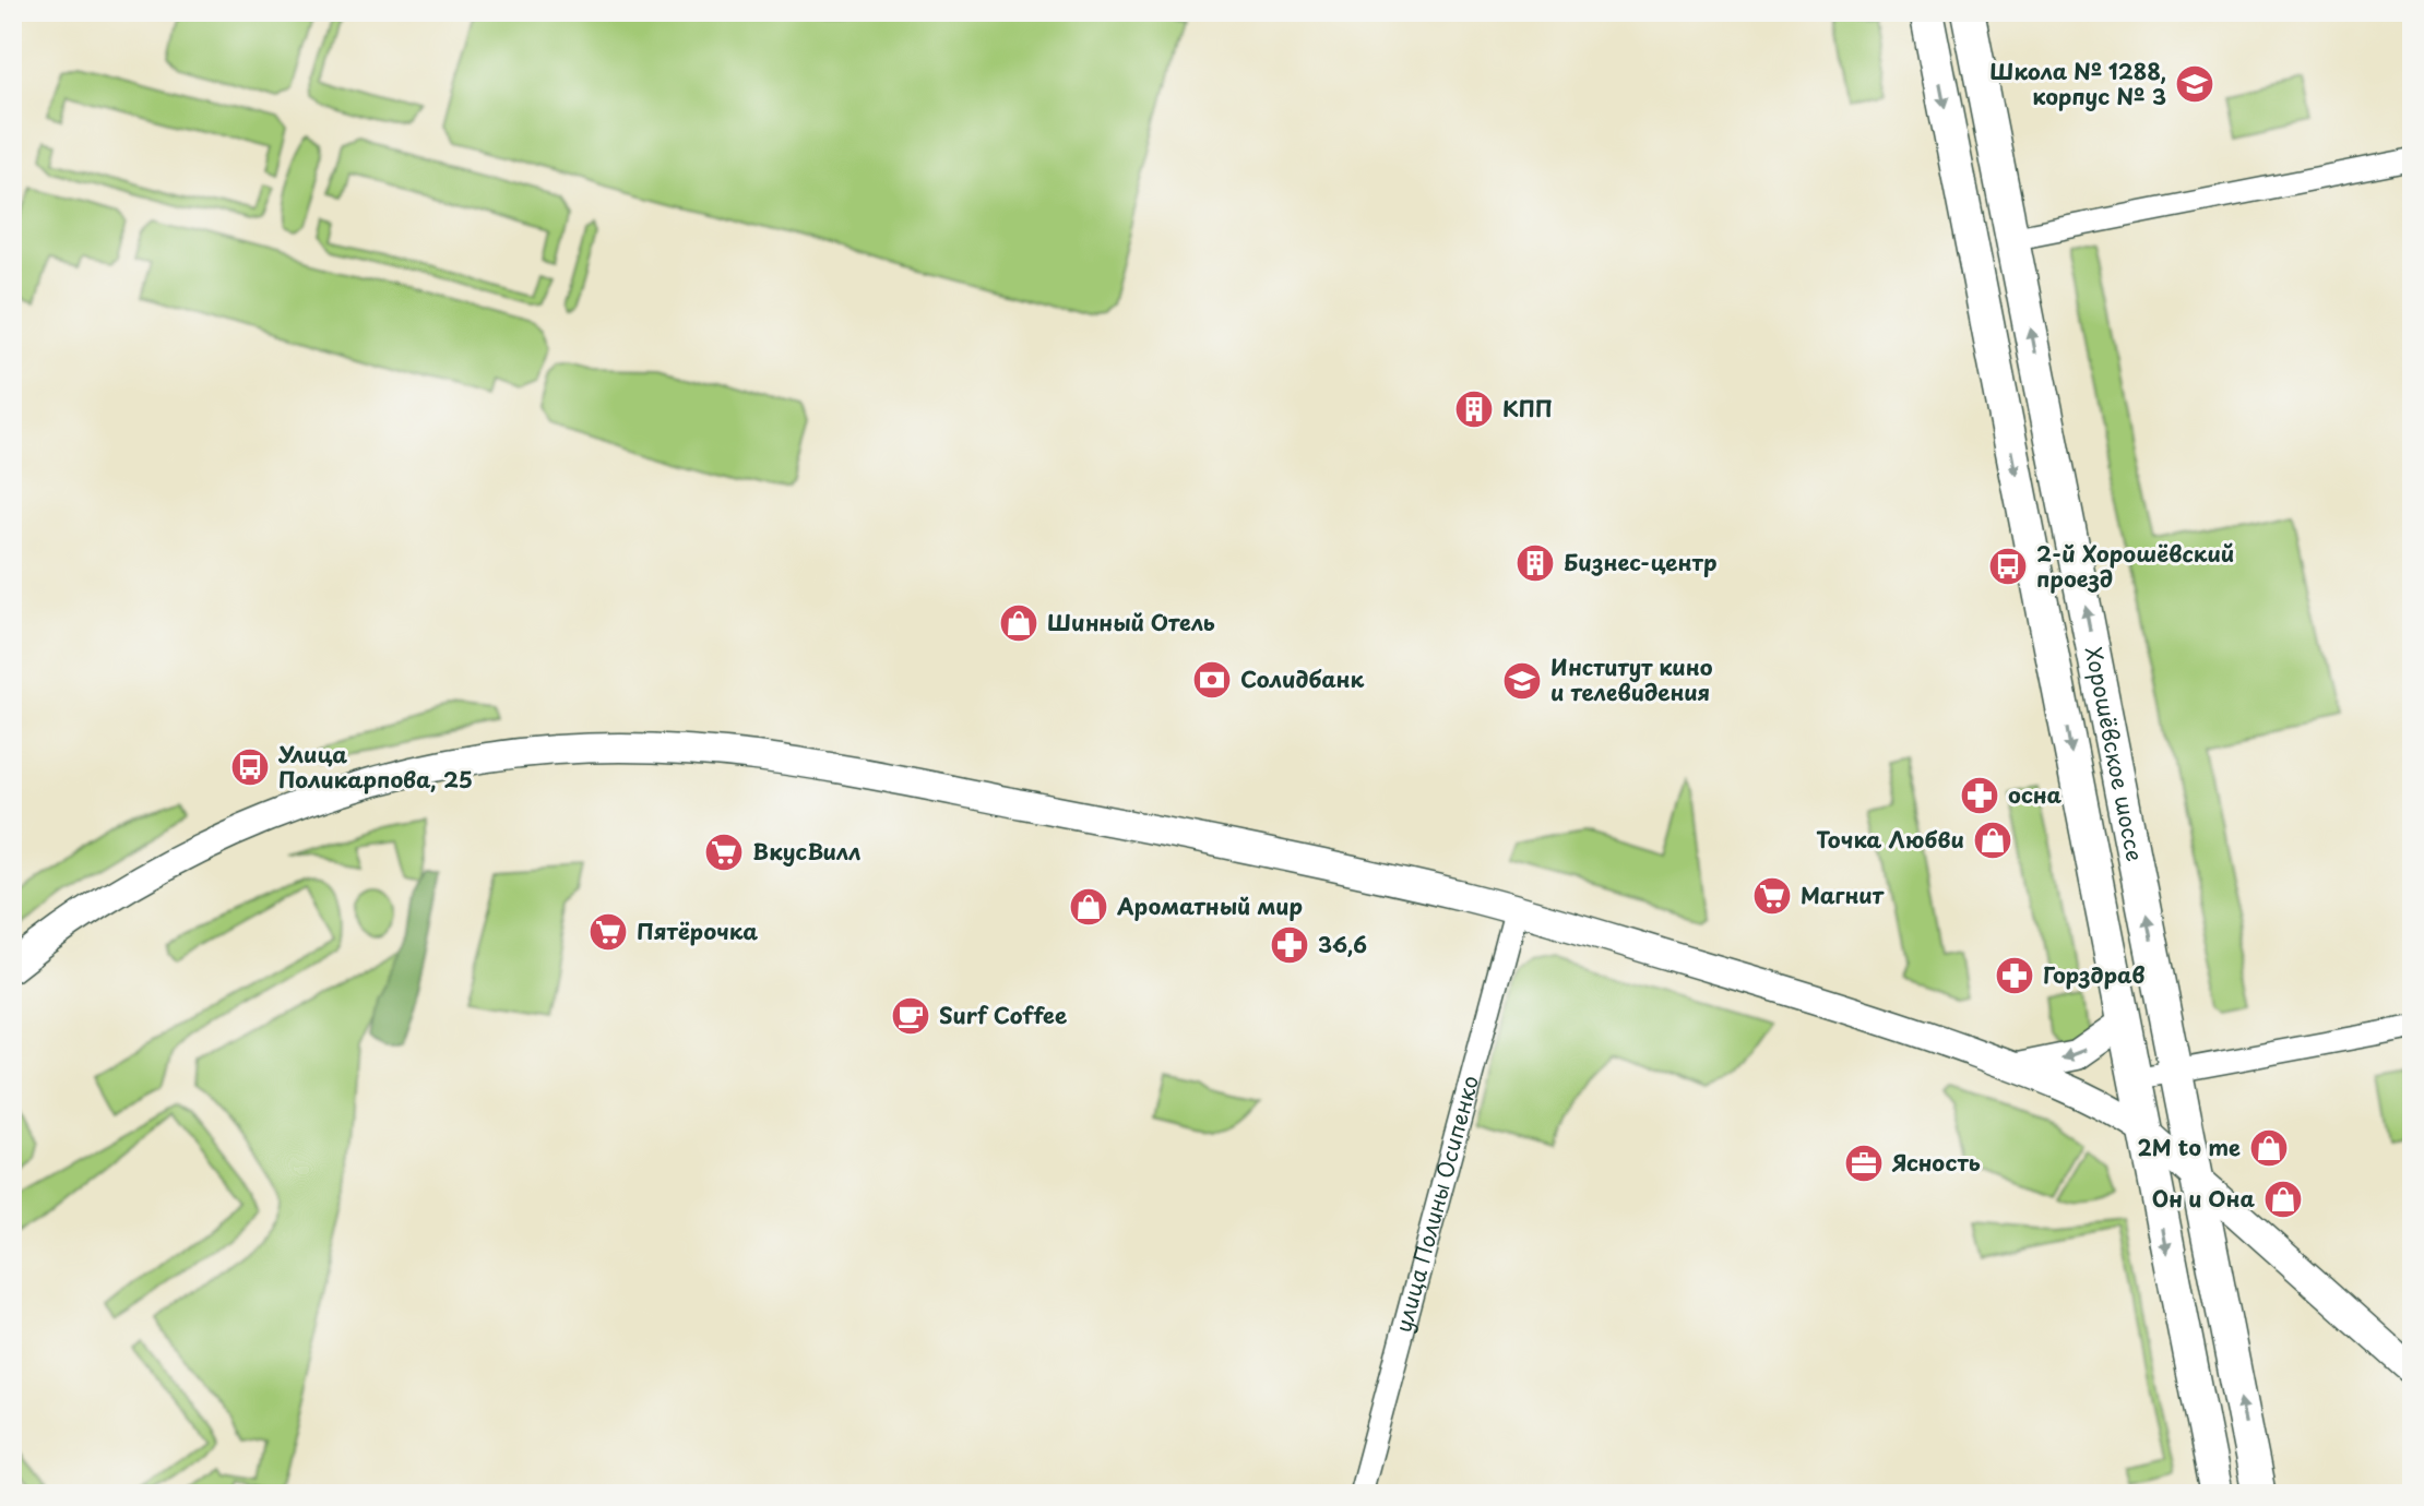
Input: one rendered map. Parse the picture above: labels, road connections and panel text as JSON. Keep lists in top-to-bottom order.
{
  "streets": {
    "main road": ["Хорошёвское шоссе"],
    "street": ["улица Полины Осипенко"]
  },
  "places": {
    "school or university": ["Школа № 1288, корпус № 3", "Институт кино и телевидения"],
    "building": ["КПП", "Бизнес-центр"],
    "bus stop": ["2-й Хорошёвский проезд", "Улица Поликарпова, 25"],
    "shop": [
      "Шинный Отель",
      "Точка Любви",
      "Ароматный мир",
      "2M to me",
      "Он и Она"
    ],
    "bank": ["Солидбанк"],
    "pharmacy": ["осна", "36,6", "Горздрав"],
    "supermarket": ["ВкусВилл", "Магнит", "Пятёрочка"],
    "cafe": ["Surf Coffee"],
    "office": ["Ясность"]
  }
}
